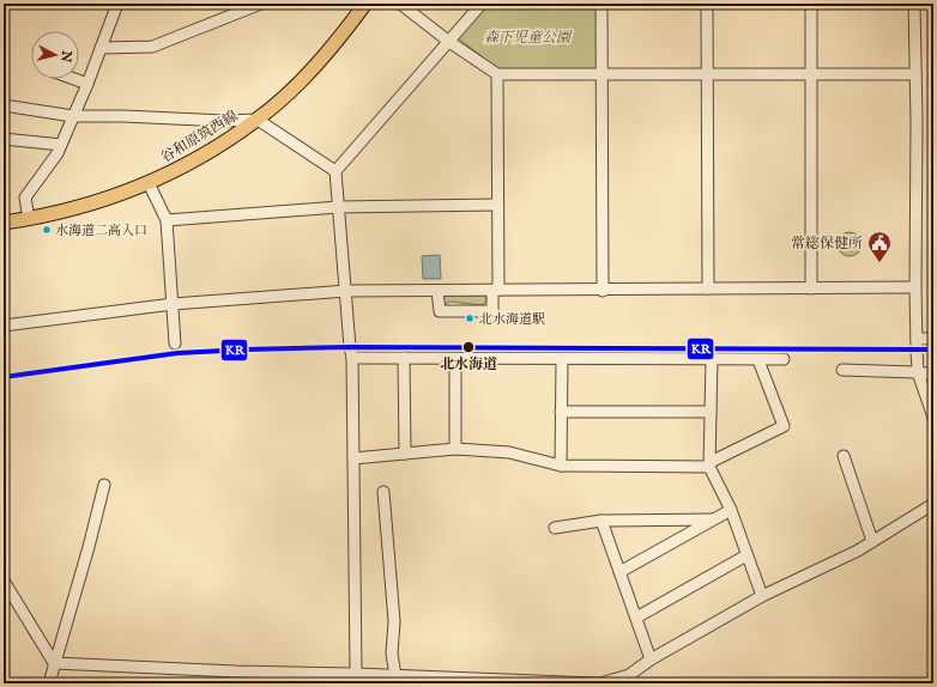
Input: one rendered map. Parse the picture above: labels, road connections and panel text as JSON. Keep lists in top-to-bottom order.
{
  "streets": {
    "main road": ["谷和原筑西線"]
  },
  "parks": ["森下児童公園"],
  "places": {
    "other": ["水海道二高入口", "北水海道駅", "北水海道"],
    "public building": ["常総保健所"]
  },
  "lines": ["transit line KR"],
  "north": "right"
}
